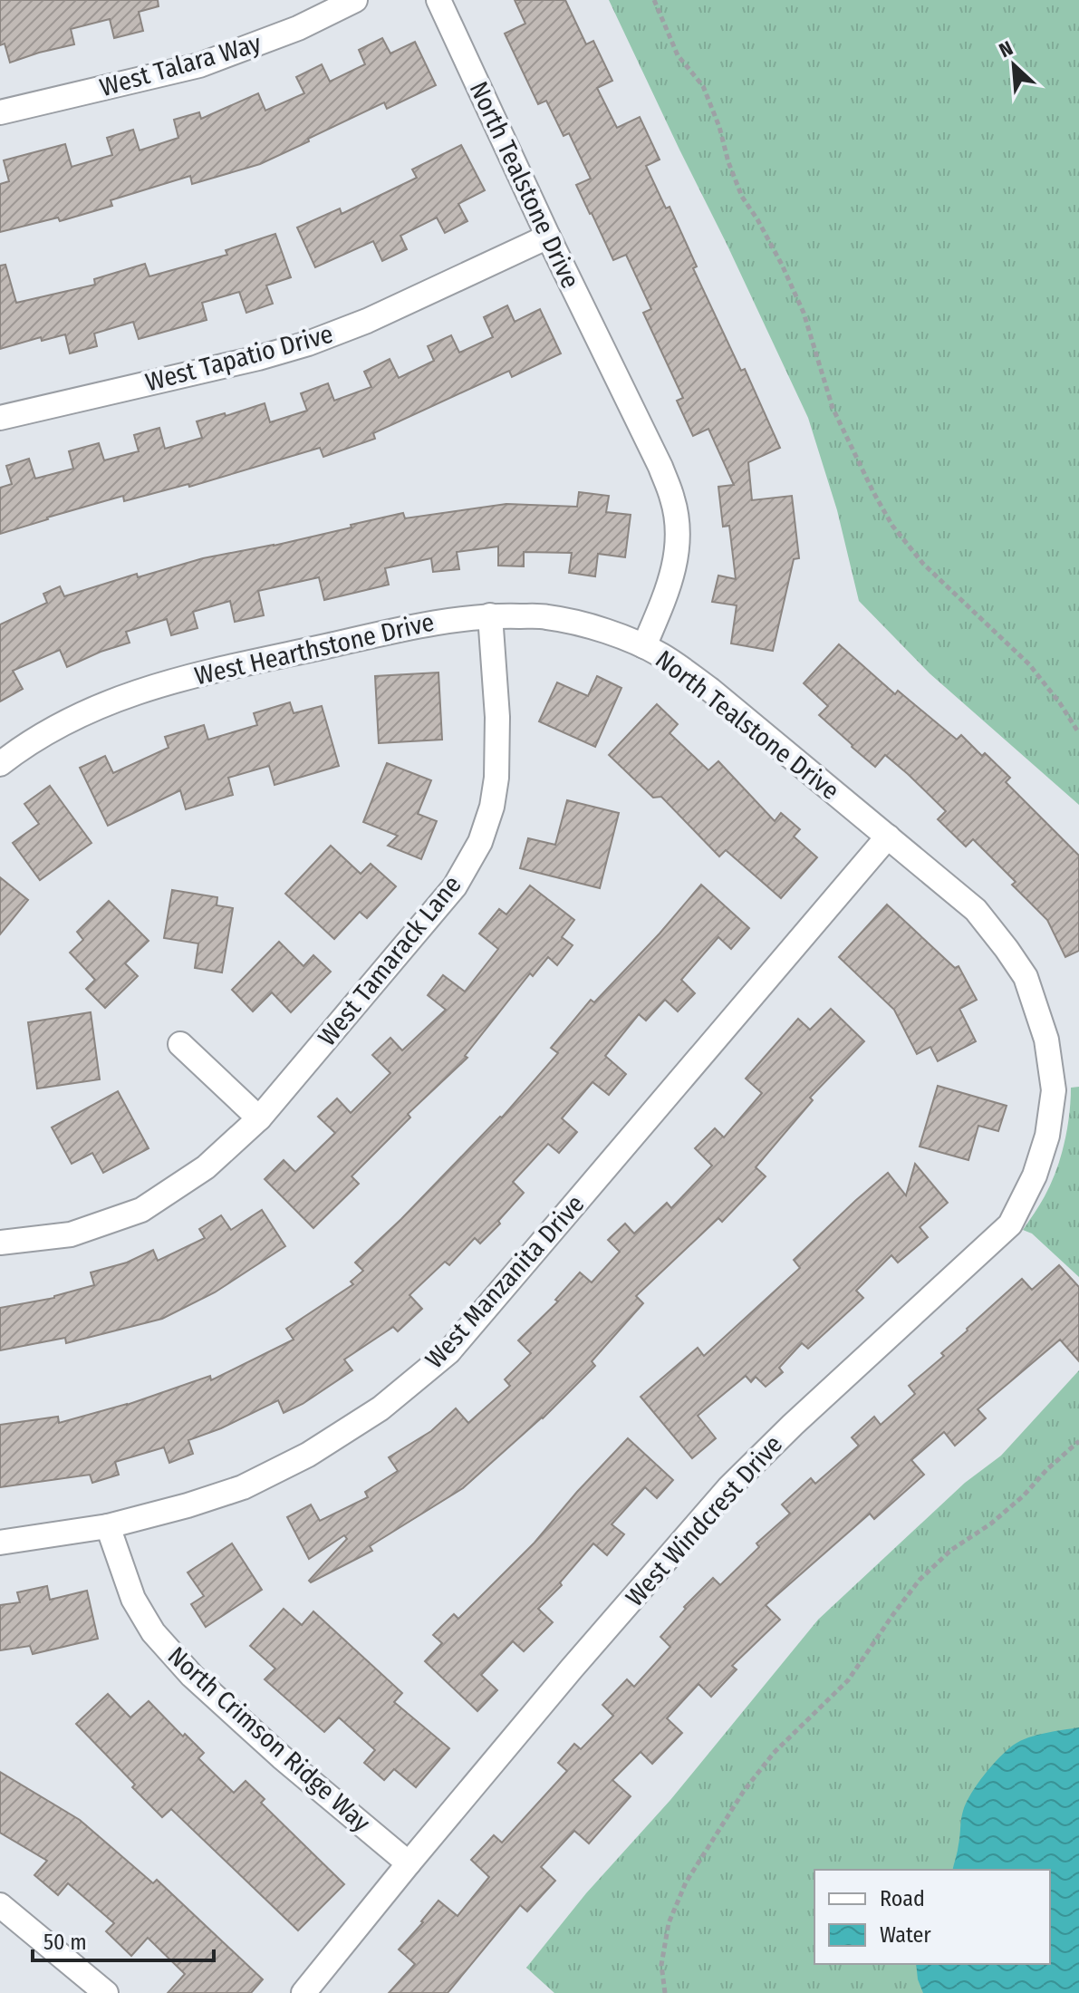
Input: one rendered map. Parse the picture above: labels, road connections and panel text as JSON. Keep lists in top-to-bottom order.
{
  "streets": {
    "street": [
      "West Talara Way",
      "North Tealstone Drive",
      "West Tapatio Drive",
      "West Hearthstone Drive",
      "West Tamarack Lane",
      "West Manzanita Drive",
      "West Windcrest Drive",
      "North Crimson Ridge Way"
    ]
  },
  "crossings": [
    ["North Tealstone Drive", "West Tapatio Drive"],
    ["North Tealstone Drive", "West Hearthstone Drive"],
    ["North Tealstone Drive", "West Manzanita Drive"],
    ["North Tealstone Drive", "West Windcrest Drive"],
    ["West Hearthstone Drive", "West Tamarack Lane"],
    ["West Manzanita Drive", "North Crimson Ridge Way"],
    ["West Windcrest Drive", "North Crimson Ridge Way"]
  ],
  "legend": ["Road", "Water"],
  "scale_bar": "50 m",
  "north": "top left"
}
